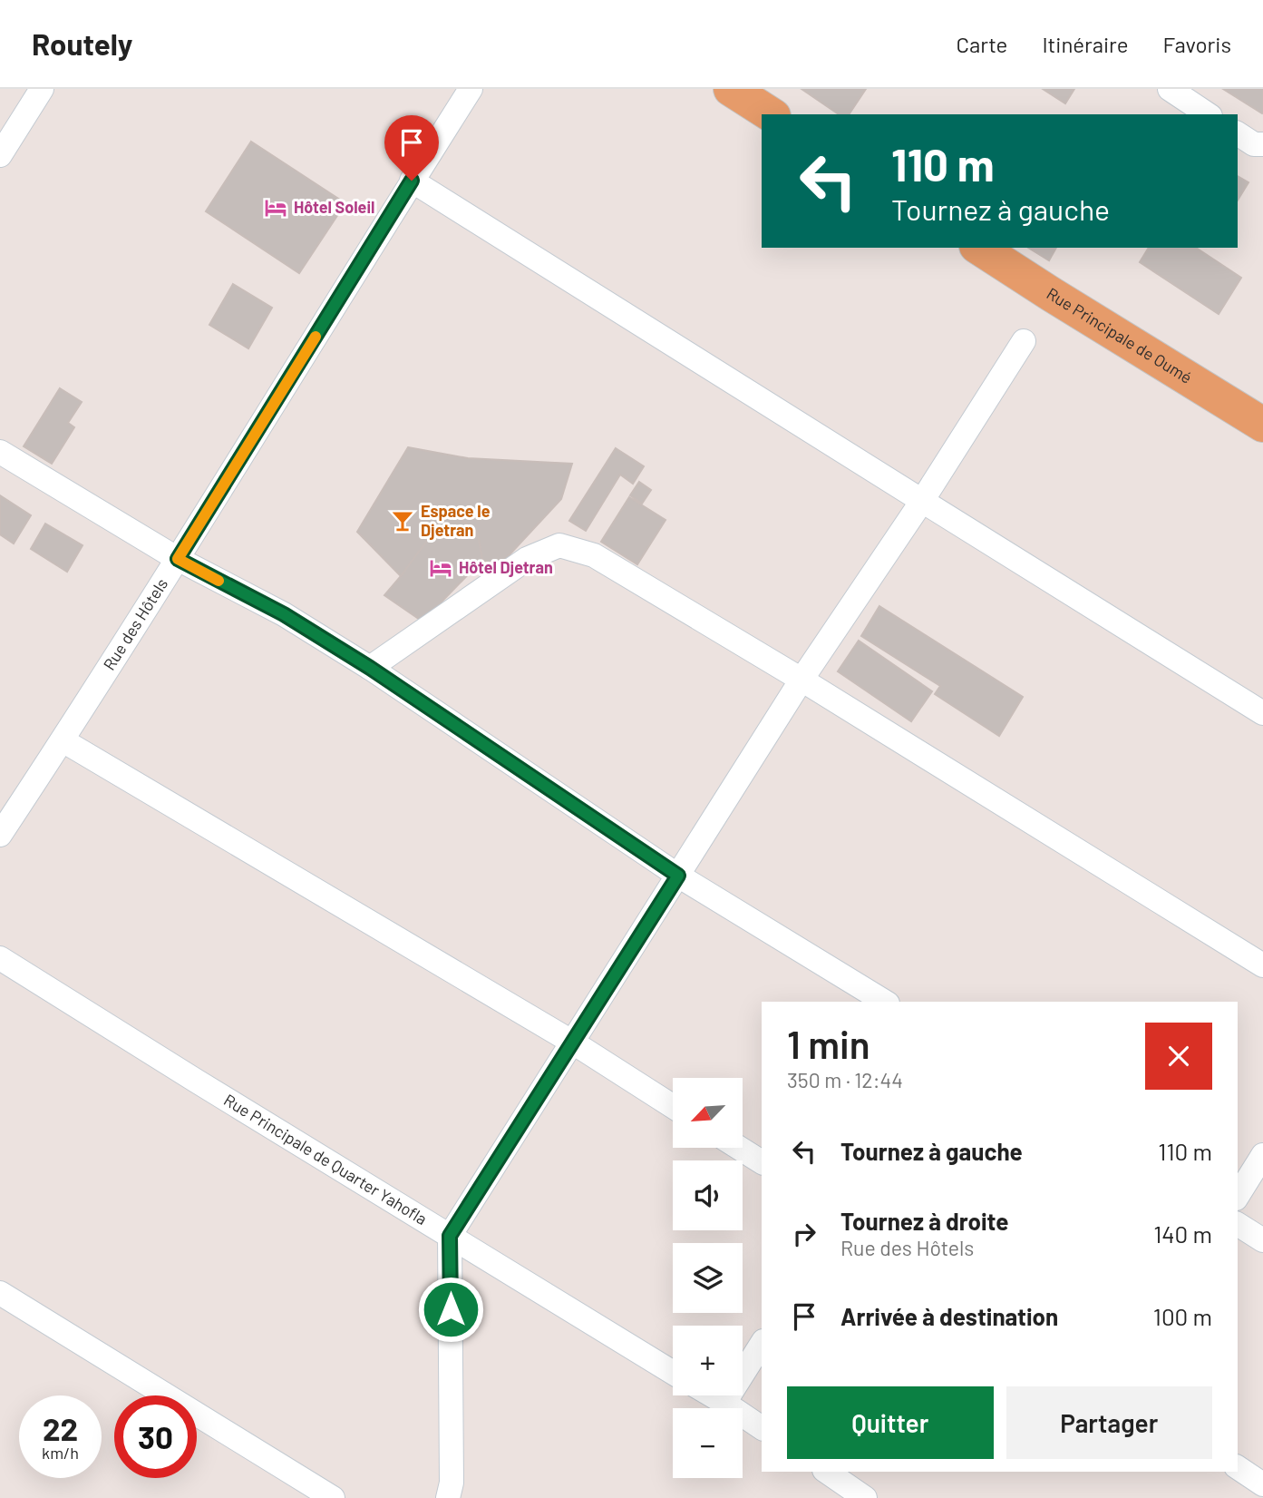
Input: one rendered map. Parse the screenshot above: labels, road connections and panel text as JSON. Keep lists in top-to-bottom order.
{
  "streets": {
    "main road": ["Rue Principale de Oumé"],
    "street": ["Rue des Hôtels", "Rue Principale de Quarter Yahofla"]
  },
  "places": {
    "hotel": ["Hôtel Soleil", "Hôtel Djetran"],
    "bar": ["Espace le Djetran"]
  },
  "north": "bottom left",
  "page": {
    "header": "Routely",
    "nav": ["Carte", "Itinéraire", "Favoris"],
    "turn": ["110 m", "Tournez à gauche"],
    "heading": ["1 min", "350 m · 12:44"],
    "map_buttons": ["+", "−"],
    "list": [
      {
        "name": "Tournez à gauche",
        "value": "110 m"
      },
      {
        "name": "Tournez à droite",
        "note": "Rue des Hôtels",
        "value": "140 m"
      },
      {
        "name": "Arrivée à destination",
        "value": "100 m"
      }
    ],
    "buttons": ["Quitter", "Partager"],
    "speed": "22 km/h",
    "limit": "30"
  }
}
